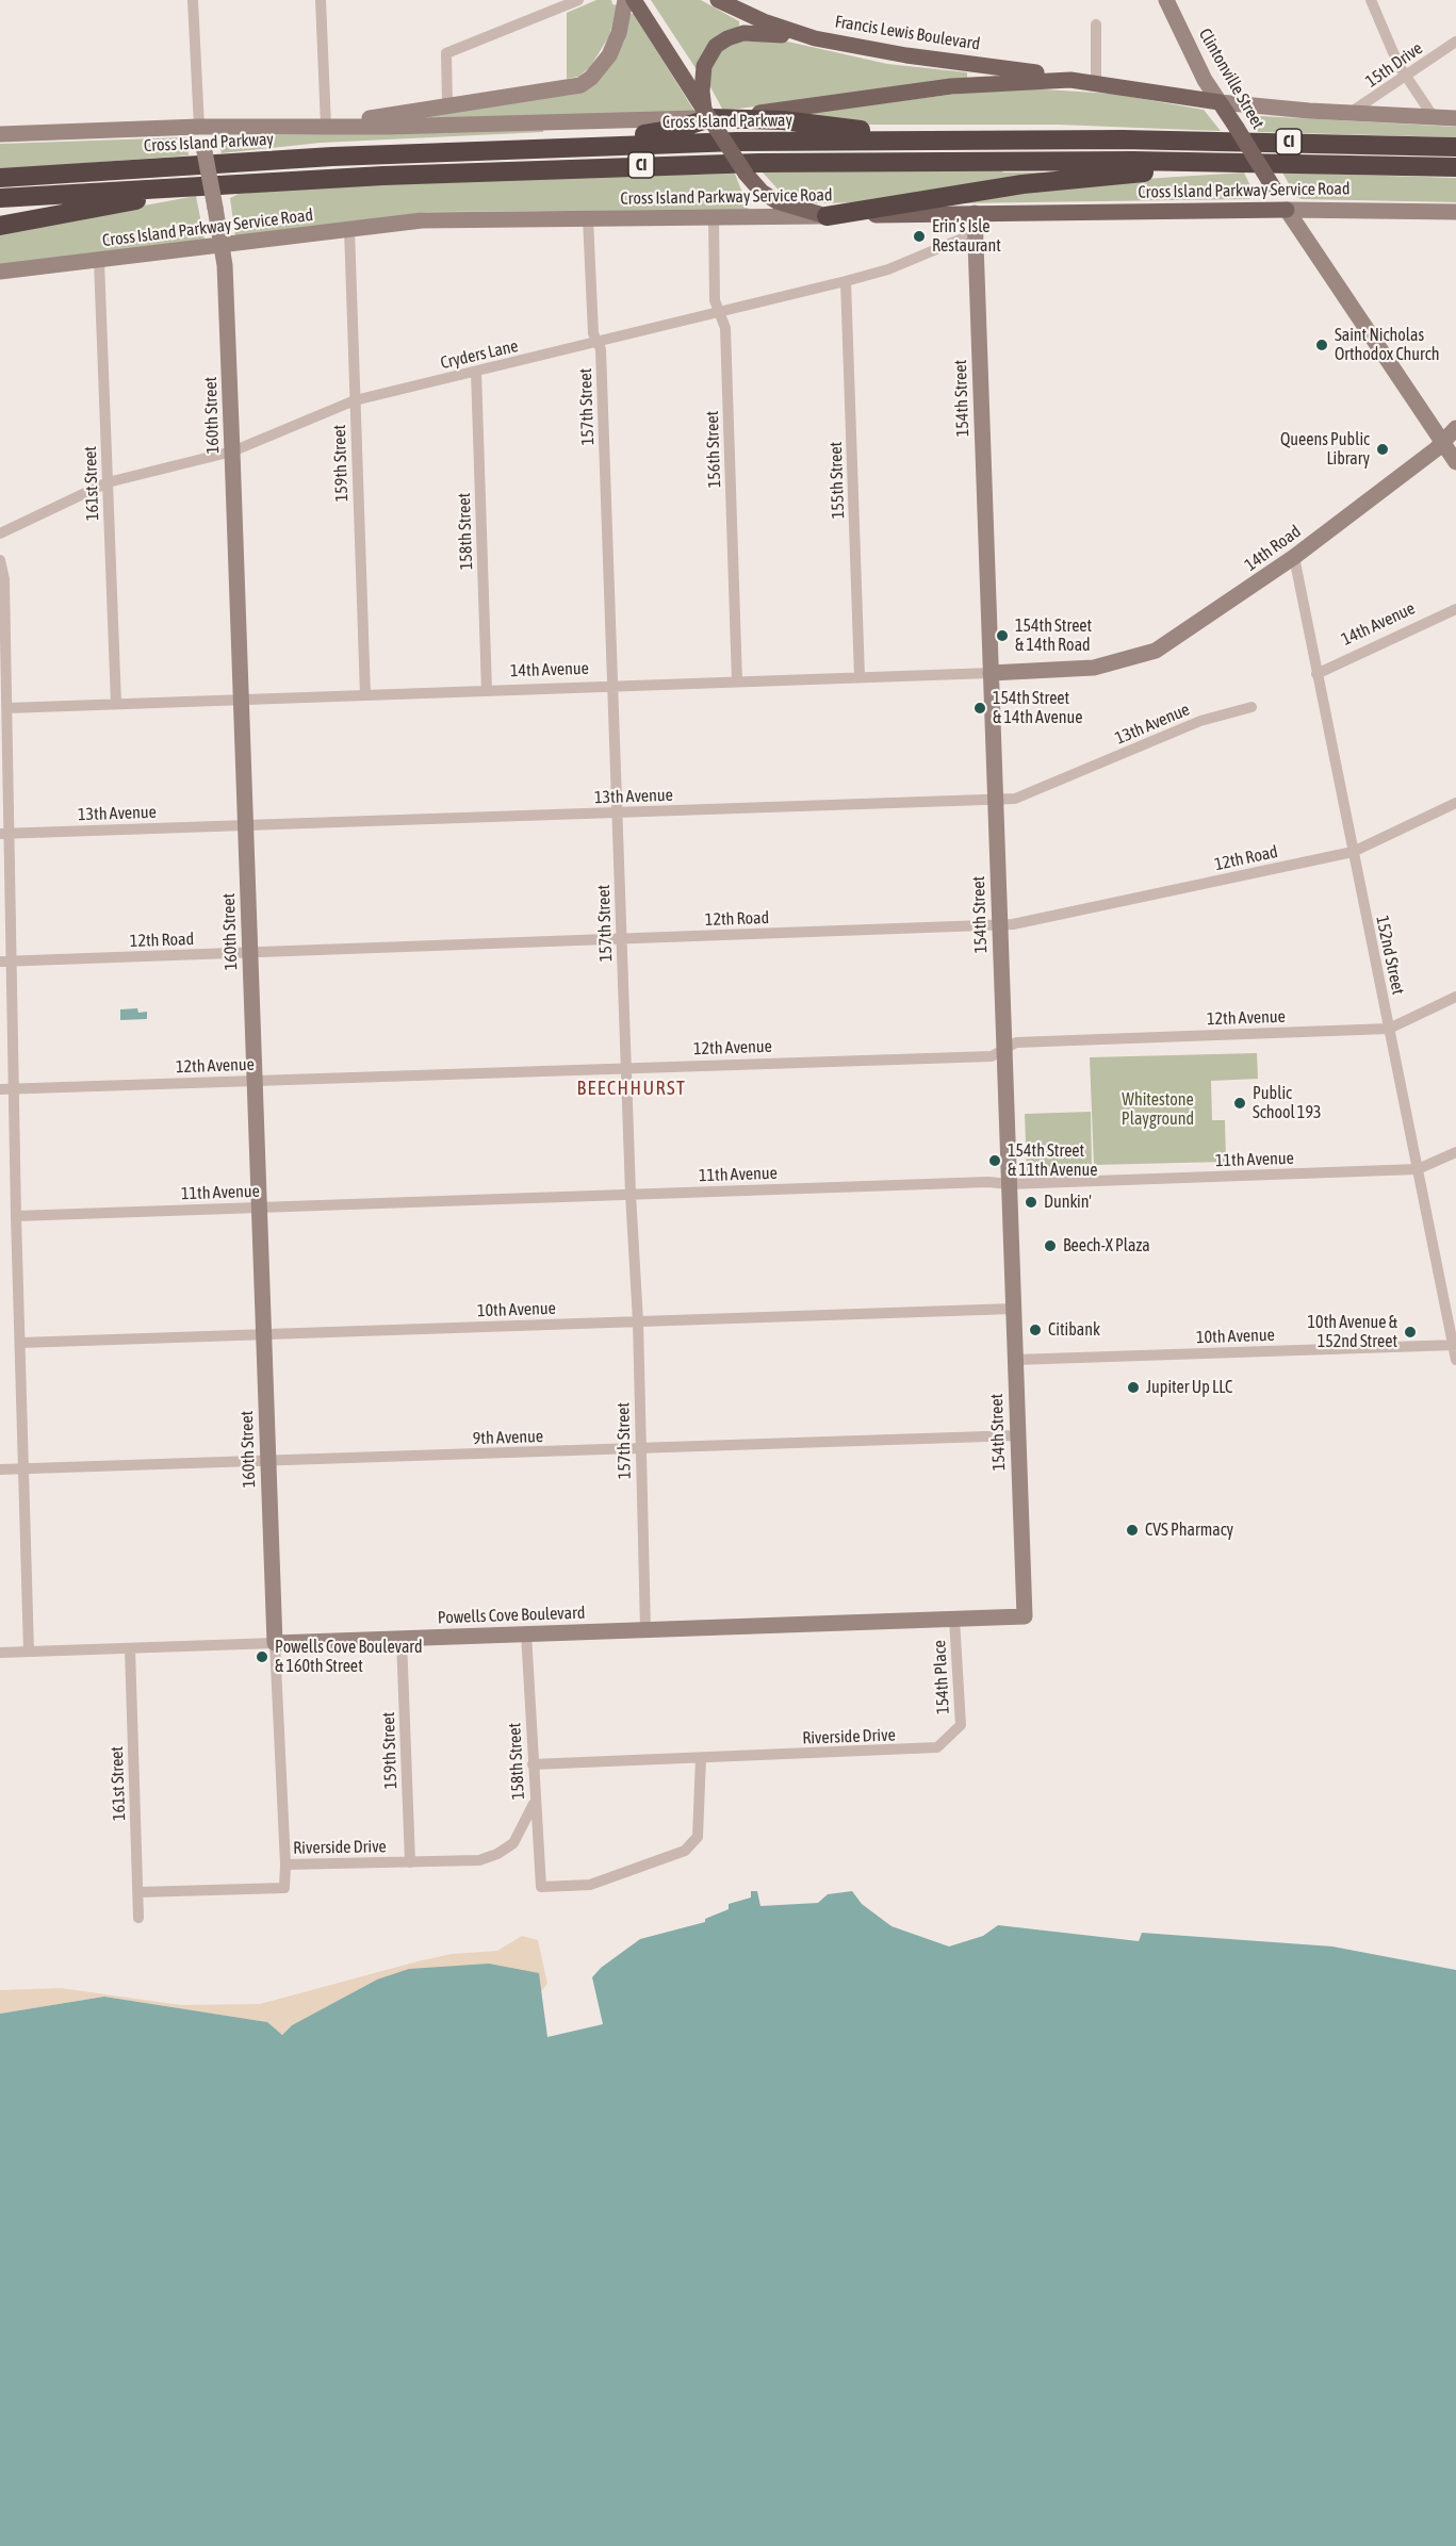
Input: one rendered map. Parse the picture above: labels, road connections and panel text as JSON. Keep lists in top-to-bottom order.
{
  "streets": {
    "highway": ["Cross Island Parkway", "CI"],
    "main road": ["Francis Lewis Boulevard", "Clintonville Street", "Cross Island Parkway Service Road"],
    "street": [
      "15th Drive",
      "Cryders Lane",
      "154th Street",
      "157th Street",
      "160th Street",
      "156th Street",
      "159th Street",
      "155th Street",
      "161st Street",
      "158th Street",
      "14th Road",
      "14th Avenue",
      "13th Avenue",
      "12th Road",
      "152nd Street",
      "12th Avenue",
      "11th Avenue",
      "10th Avenue",
      "9th Avenue",
      "Powells Cove Boulevard",
      "154th Place",
      "Riverside Drive"
    ]
  },
  "crossings": [
    ["Clintonville Street", "Cross Island Parkway Service Road"],
    ["Clintonville Street", "14th Road"],
    ["Cross Island Parkway Service Road", "154th Street"],
    ["Cross Island Parkway Service Road", "157th Street"],
    ["Cross Island Parkway Service Road", "160th Street"],
    ["Cross Island Parkway Service Road", "156th Street"],
    ["Cross Island Parkway Service Road", "159th Street"],
    ["Cross Island Parkway Service Road", "161st Street"],
    ["Cryders Lane", "154th Street"],
    ["Cryders Lane", "157th Street"],
    ["Cryders Lane", "160th Street"],
    ["Cryders Lane", "156th Street"],
    ["Cryders Lane", "159th Street"],
    ["Cryders Lane", "155th Street"],
    ["Cryders Lane", "161st Street"],
    ["Cryders Lane", "158th Street"],
    ["154th Street", "14th Avenue"],
    ["154th Street", "13th Avenue"],
    ["154th Street", "12th Road"],
    ["154th Street", "12th Avenue"],
    ["154th Street", "11th Avenue"],
    ["154th Street", "10th Avenue"],
    ["154th Street", "9th Avenue"],
    ["154th Street", "Powells Cove Boulevard"],
    ["157th Street", "14th Avenue"],
    ["157th Street", "13th Avenue"],
    ["157th Street", "12th Road"],
    ["157th Street", "12th Avenue"],
    ["157th Street", "11th Avenue"],
    ["157th Street", "10th Avenue"],
    ["157th Street", "9th Avenue"],
    ["157th Street", "Powells Cove Boulevard"],
    ["160th Street", "14th Avenue"],
    ["160th Street", "13th Avenue"],
    ["160th Street", "12th Road"],
    ["160th Street", "12th Avenue"],
    ["160th Street", "11th Avenue"],
    ["160th Street", "10th Avenue"],
    ["160th Street", "9th Avenue"],
    ["160th Street", "Powells Cove Boulevard"],
    ["160th Street", "Riverside Drive"],
    ["156th Street", "14th Avenue"],
    ["159th Street", "14th Avenue"],
    ["159th Street", "Powells Cove Boulevard"],
    ["159th Street", "Riverside Drive"],
    ["155th Street", "14th Avenue"],
    ["161st Street", "14th Avenue"],
    ["161st Street", "Powells Cove Boulevard"],
    ["161st Street", "Riverside Drive"],
    ["158th Street", "14th Avenue"],
    ["158th Street", "Powells Cove Boulevard"],
    ["158th Street", "Riverside Drive"],
    ["14th Road", "14th Avenue"],
    ["14th Road", "152nd Street"],
    ["14th Avenue", "152nd Street"],
    ["12th Road", "152nd Street"],
    ["152nd Street", "12th Avenue"],
    ["152nd Street", "11th Avenue"],
    ["152nd Street", "10th Avenue"],
    ["Powells Cove Boulevard", "154th Place"],
    ["154th Place", "Riverside Drive"]
  ],
  "districts": ["BEECHHURST"],
  "parks": ["Whitestone Playground"],
  "places": [
    "Erin’s Isle Restaurant",
    "Saint Nicholas Orthodox Church",
    "Queens Public Library",
    "154th Street & 14th Road",
    "154th Street & 14th Avenue",
    "Public School 193",
    "154th Street & 11th Avenue",
    "Dunkin'",
    "Beech-X Plaza",
    "Citibank",
    "10th Avenue & 152nd Street",
    "Jupiter Up LLC",
    "CVS Pharmacy",
    "Powells Cove Boulevard & 160th Street"
  ]
}
